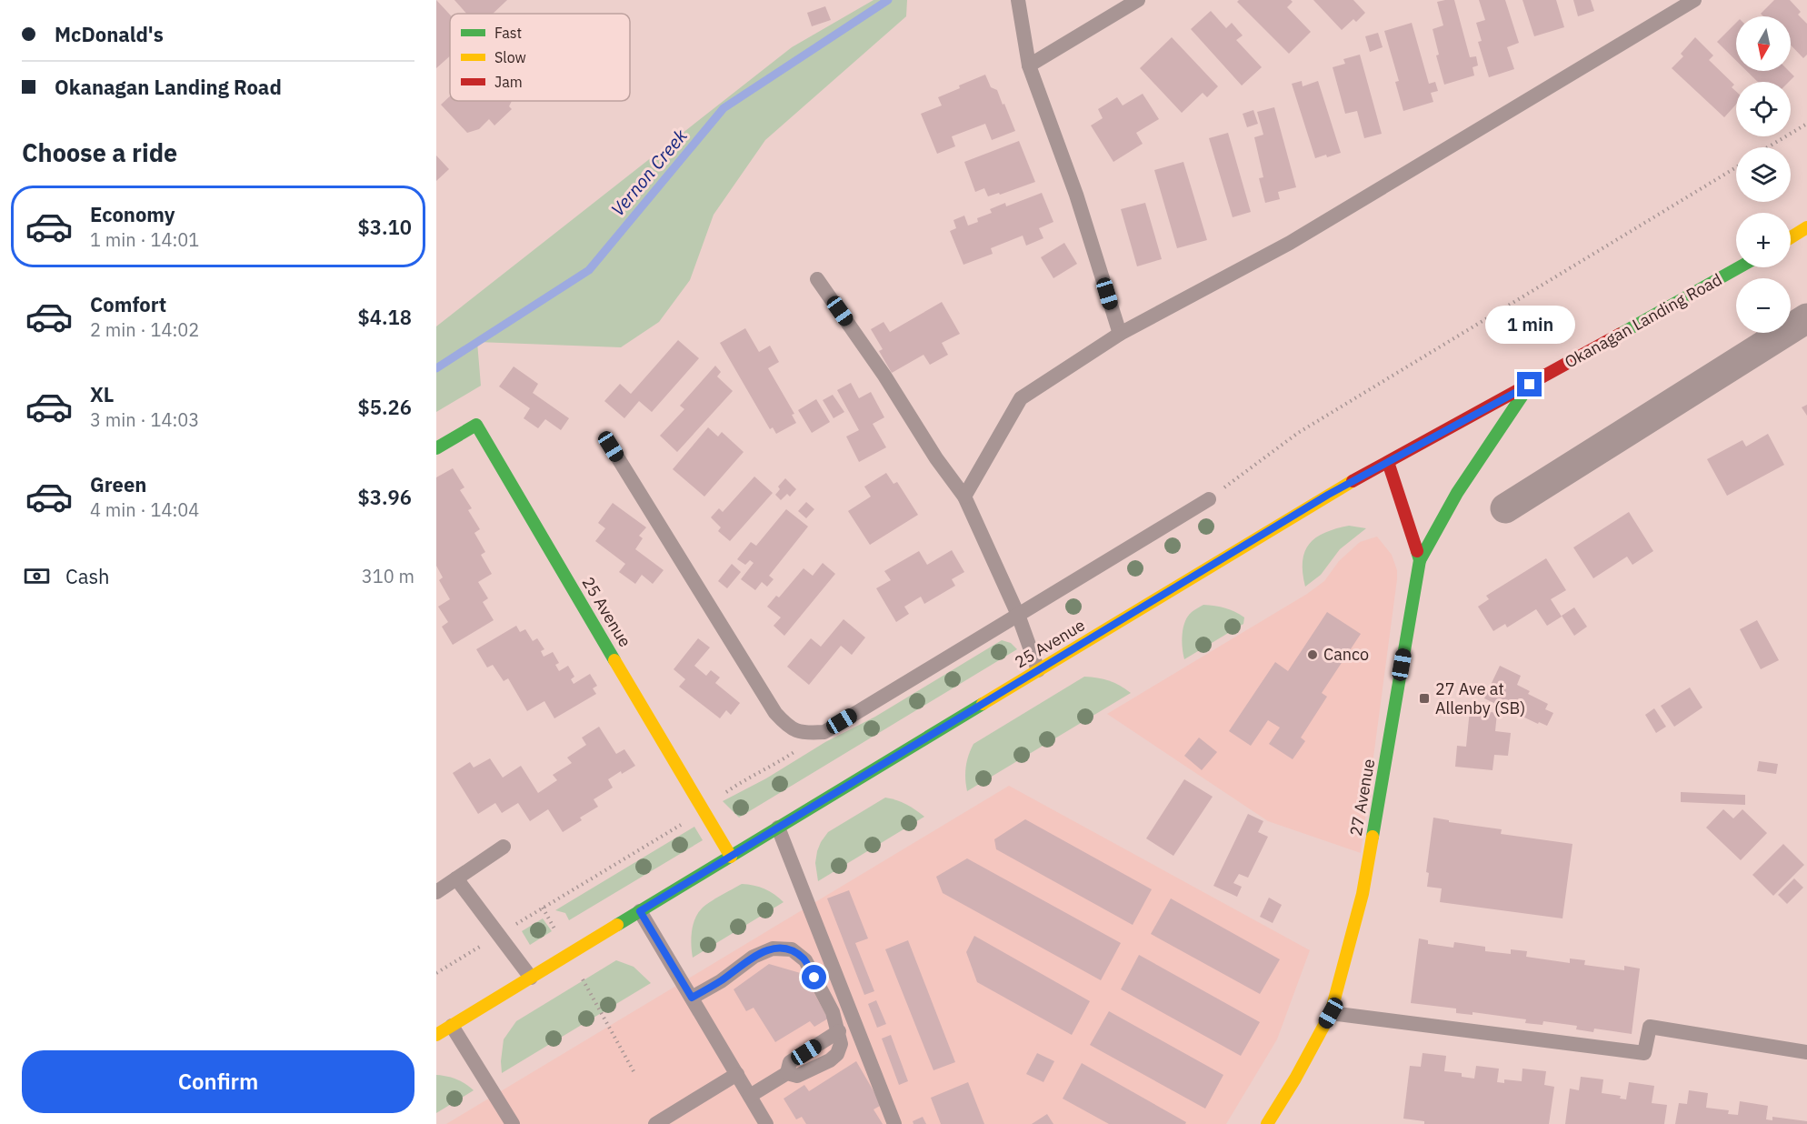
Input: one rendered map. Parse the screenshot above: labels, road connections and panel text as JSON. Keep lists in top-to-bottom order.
{
  "streets": {
    "main road": ["Okanagan Landing Road", "25 Avenue", "27 Avenue"]
  },
  "crossings": [
    ["Okanagan Landing Road", "25 Avenue"],
    ["Okanagan Landing Road", "27 Avenue"],
    ["25 Avenue", "27 Avenue"]
  ],
  "water": ["Vernon Creek"],
  "places": {
    "other": ["Canco"],
    "transit": ["27 Ave at Allenby (SB)"]
  },
  "legend": ["Fast", "Slow", "Jam"],
  "north": "bottom",
  "page": {
    "banner": ["McDonald's", "Okanagan Landing Road"],
    "map_buttons": ["+", "−"],
    "heading": "Choose a ride",
    "list": [
      {
        "name": "Economy",
        "note": "1 min · 14:01",
        "value": "$3.10"
      },
      {
        "name": "Comfort",
        "note": "2 min · 14:02",
        "value": "$4.18"
      },
      {
        "name": "XL",
        "note": "3 min · 14:03",
        "value": "$5.26"
      },
      {
        "name": "Green",
        "note": "4 min · 14:04",
        "value": "$3.96"
      }
    ],
    "bubble": "1 min",
    "pay": ["Cash", "310 m"],
    "buttons": "Confirm"
  }
}
